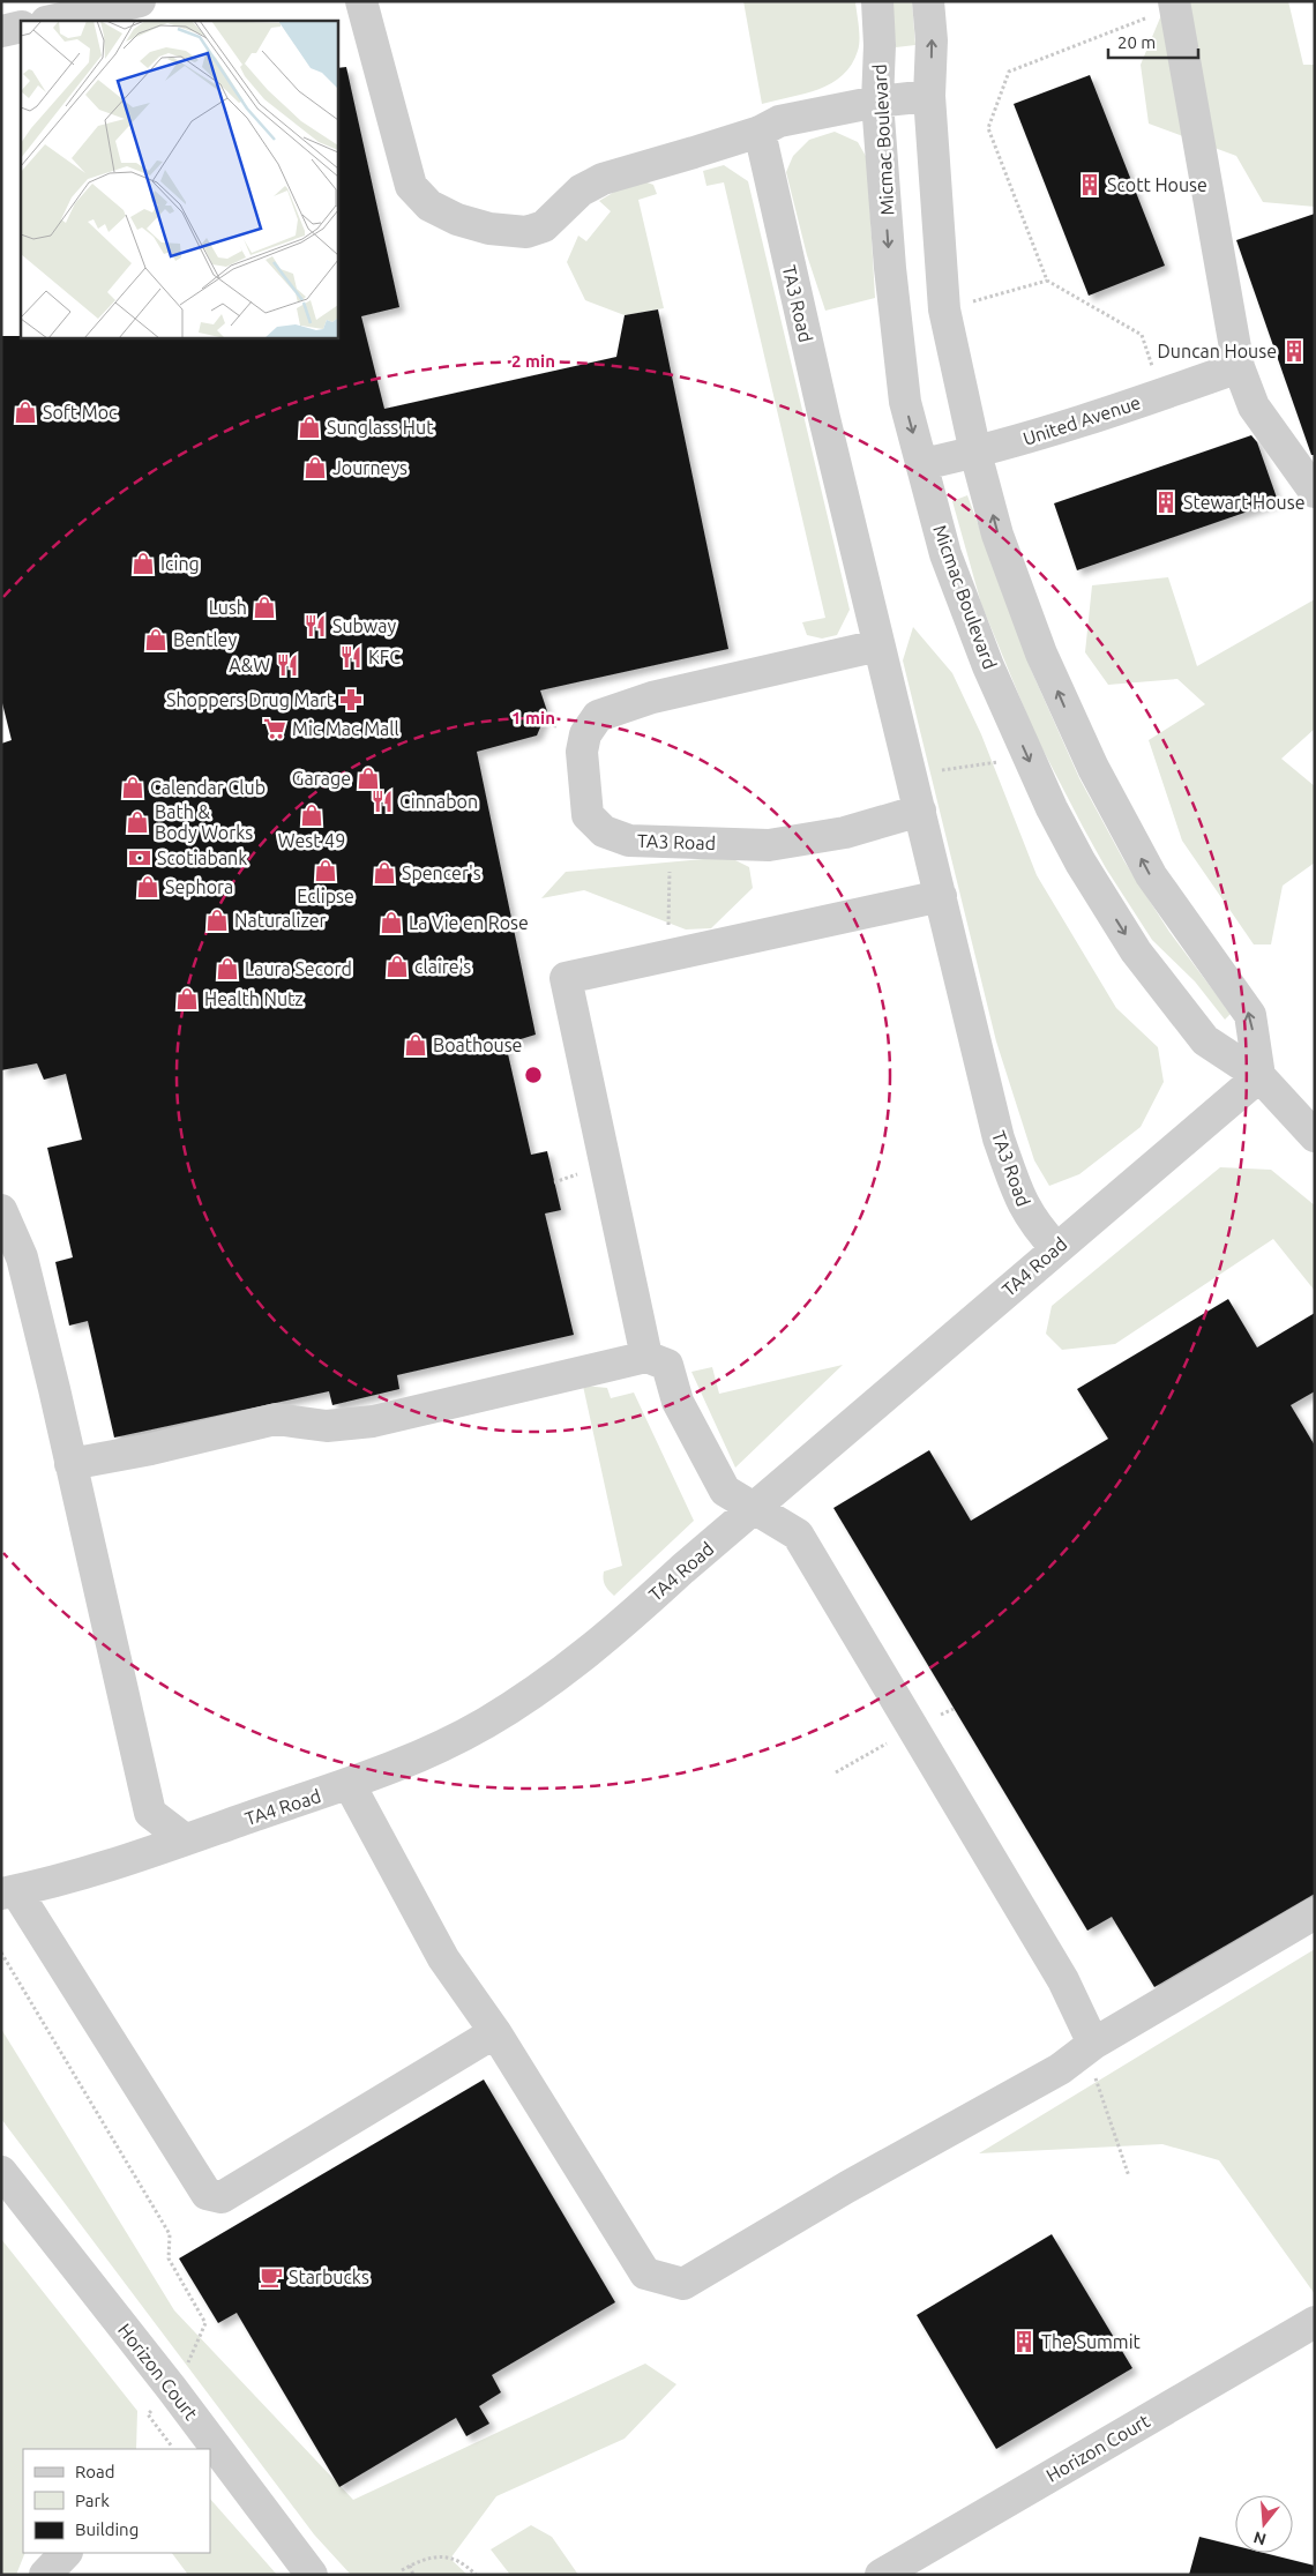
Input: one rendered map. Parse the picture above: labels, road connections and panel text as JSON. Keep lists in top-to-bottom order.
{
  "streets": {
    "street": [
      "Micmac Boulevard",
      "TA3 Road",
      "United Avenue",
      "TA4 Road",
      "Horizon Court"
    ]
  },
  "crossings": [
    ["Micmac Boulevard", "United Avenue"],
    ["Micmac Boulevard", "TA4 Road"],
    ["TA3 Road", "TA4 Road"]
  ],
  "places": {
    "building": [
      "Scott House",
      "Duncan House",
      "Stewart House",
      "The Summit"
    ],
    "shop": [
      "Soft Moc",
      "Sunglass Hut",
      "Journeys",
      "Icing",
      "Lush",
      "Bentley",
      "Garage",
      "Calendar Club",
      "West 49",
      "Bath & Body Works",
      "Eclipse",
      "Spencer's",
      "Sephora",
      "Naturalizer",
      "La Vie en Rose",
      "claire's",
      "Laura Secord",
      "Health Nutz",
      "Boathouse"
    ],
    "restaurant": [
      "Subway",
      "KFC",
      "A&W",
      "Cinnabon"
    ],
    "pharmacy": ["Shoppers Drug Mart"],
    "supermarket": ["Mic Mac Mall"],
    "bank": ["Scotiabank"],
    "cafe": ["Starbucks"]
  },
  "legend": ["Road", "Park", "Building"],
  "scale_bar": "20 m",
  "north": "bottom",
  "rings": ["2 min", "1 min"]
}
